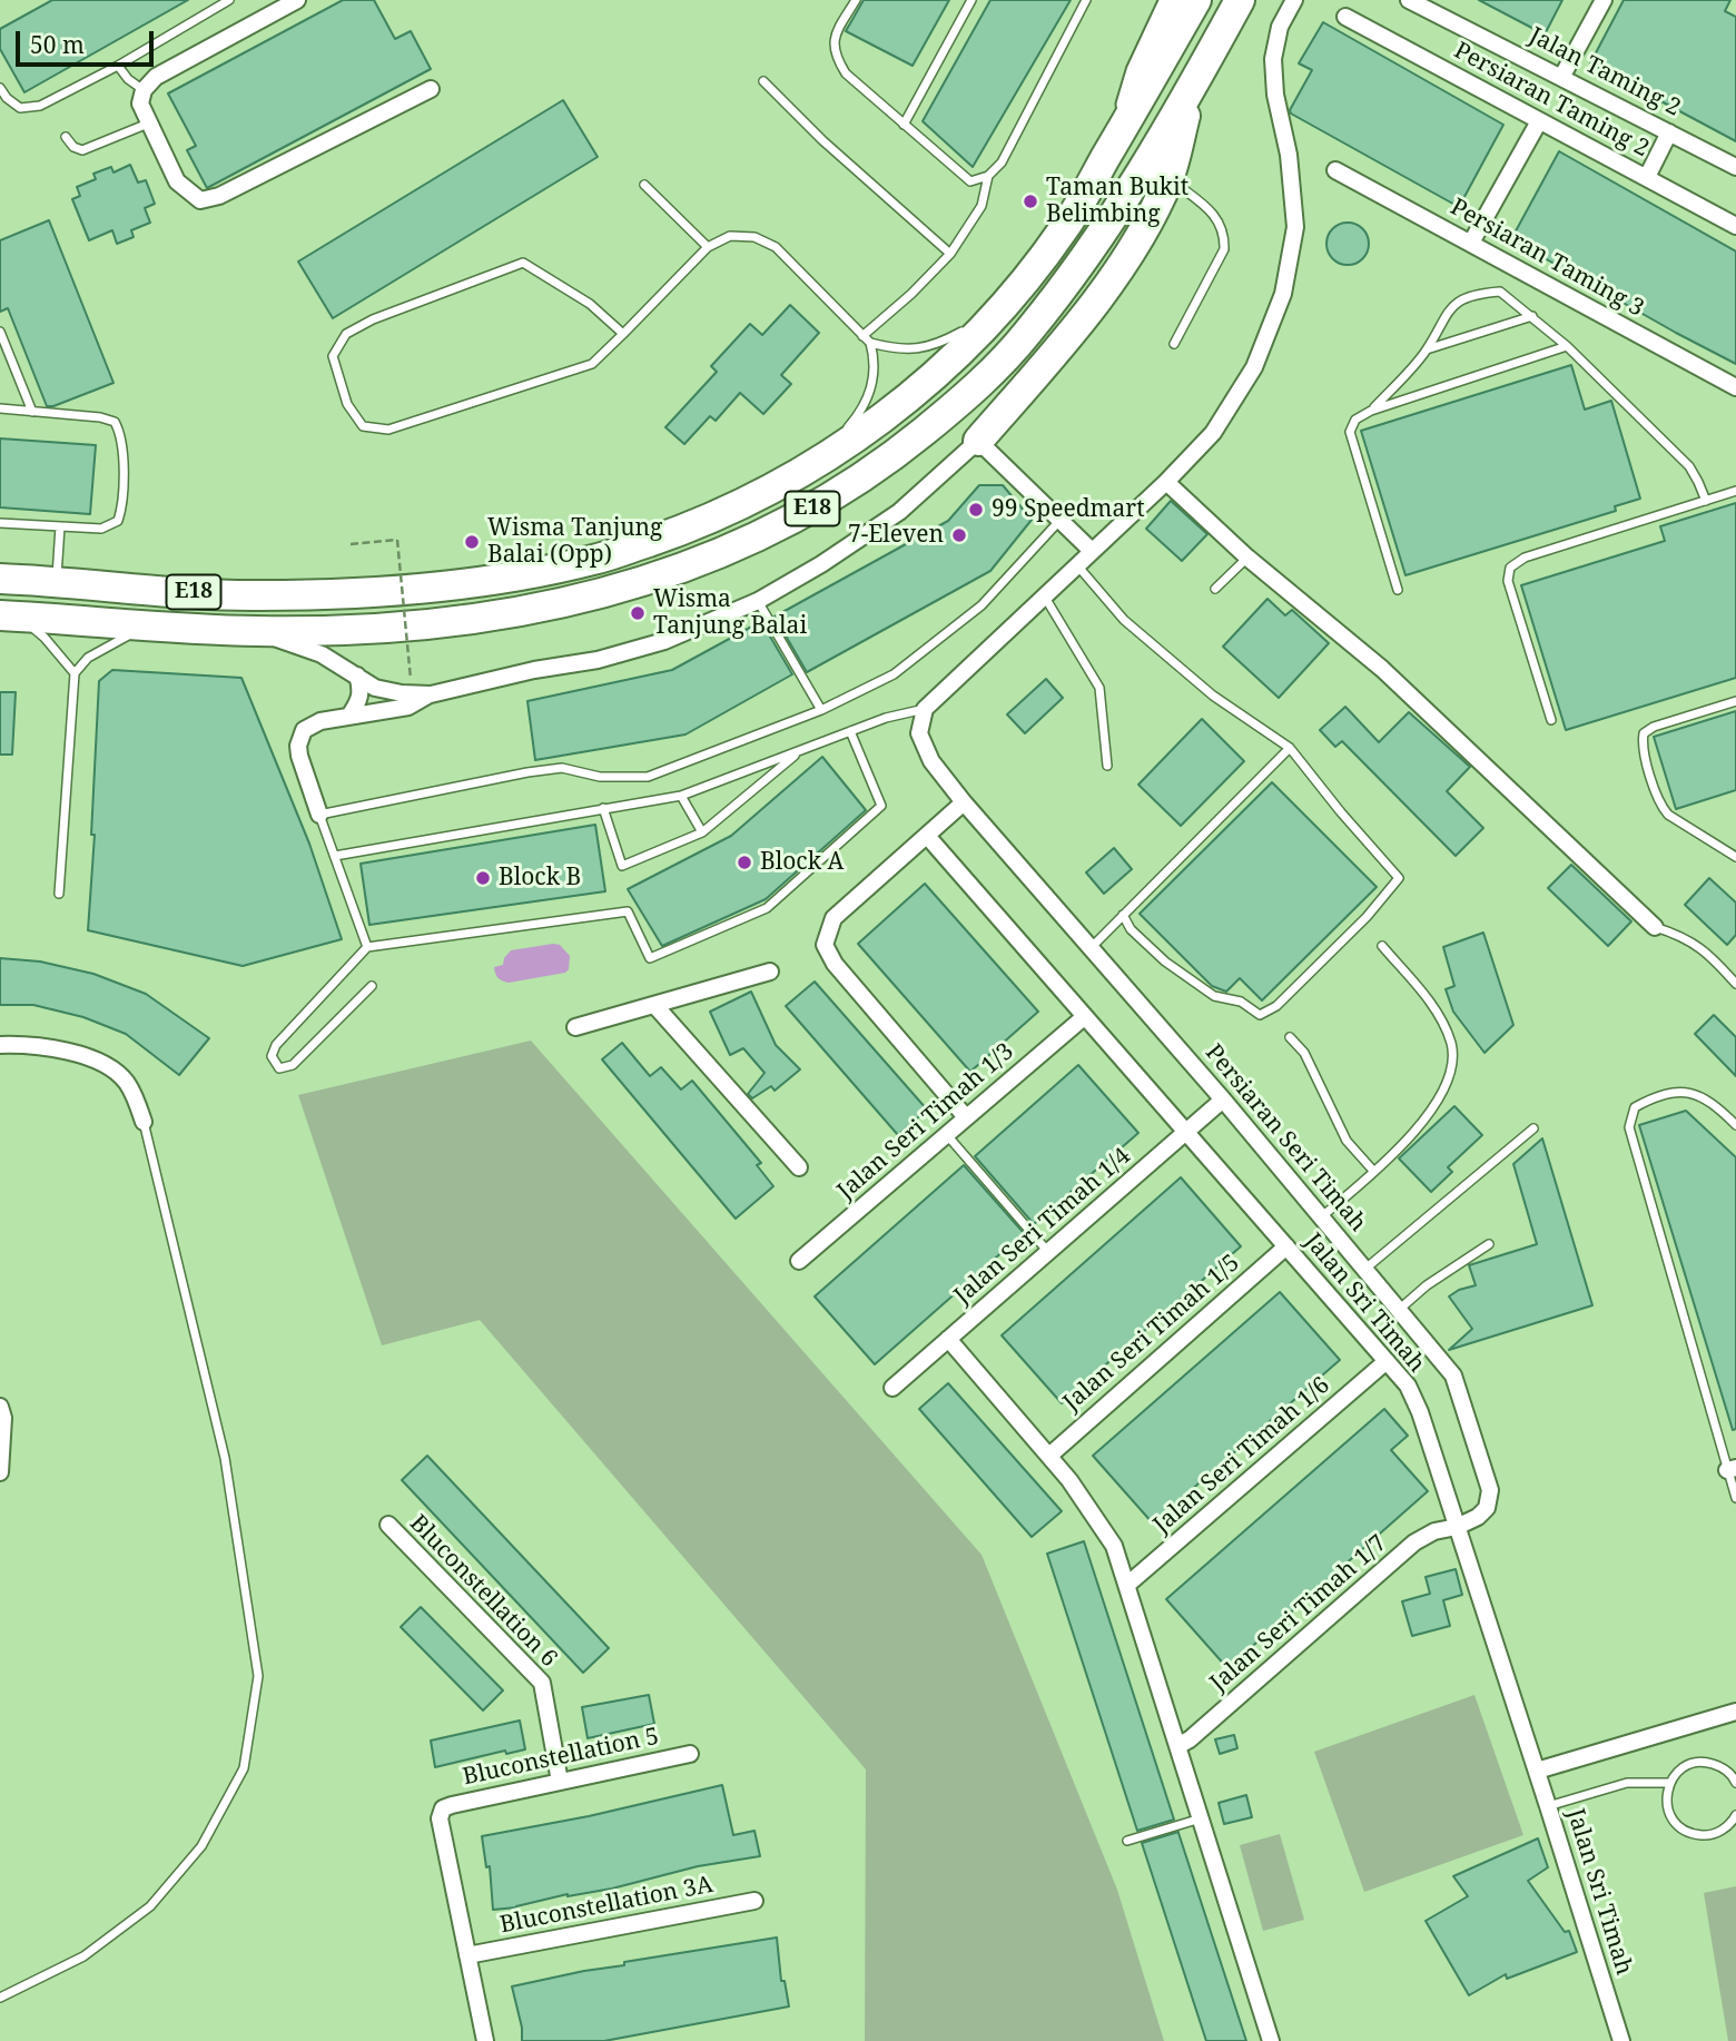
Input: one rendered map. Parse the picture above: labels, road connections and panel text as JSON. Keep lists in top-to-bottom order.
{
  "streets": {
    "highway": ["E18"],
    "street": [
      "Jalan Taming 2",
      "Persiaran Taming 2",
      "Persiaran Taming 3",
      "Jalan Seri Timah 1/3",
      "Persiaran Seri Timah",
      "Jalan Seri Timah 1/4",
      "Jalan Sri Timah",
      "Jalan Seri Timah 1/5",
      "Jalan Seri Timah 1/6",
      "Bluconstellation 6",
      "Jalan Seri Timah 1/7",
      "Bluconstellation 5",
      "Bluconstellation 3A"
    ]
  },
  "crossings": [
    ["Jalan Seri Timah 1/3", "Jalan Sri Timah"],
    ["Persiaran Seri Timah", "Jalan Seri Timah 1/4"],
    ["Persiaran Seri Timah", "Jalan Sri Timah"],
    ["Persiaran Seri Timah", "Jalan Seri Timah 1/7"],
    ["Jalan Seri Timah 1/4", "Jalan Sri Timah"],
    ["Jalan Sri Timah", "Jalan Seri Timah 1/5"],
    ["Jalan Sri Timah", "Jalan Seri Timah 1/6"],
    ["Jalan Sri Timah", "Jalan Seri Timah 1/7"],
    ["Bluconstellation 6", "Bluconstellation 5"],
    ["Bluconstellation 5", "Bluconstellation 3A"]
  ],
  "places": [
    "Taman Bukit Belimbing",
    "99 Speedmart",
    "7-Eleven",
    "Wisma Tanjung Balai (Opp)",
    "Wisma Tanjung Balai",
    "Block A",
    "Block B"
  ],
  "scale_bar": "50 m"
}
